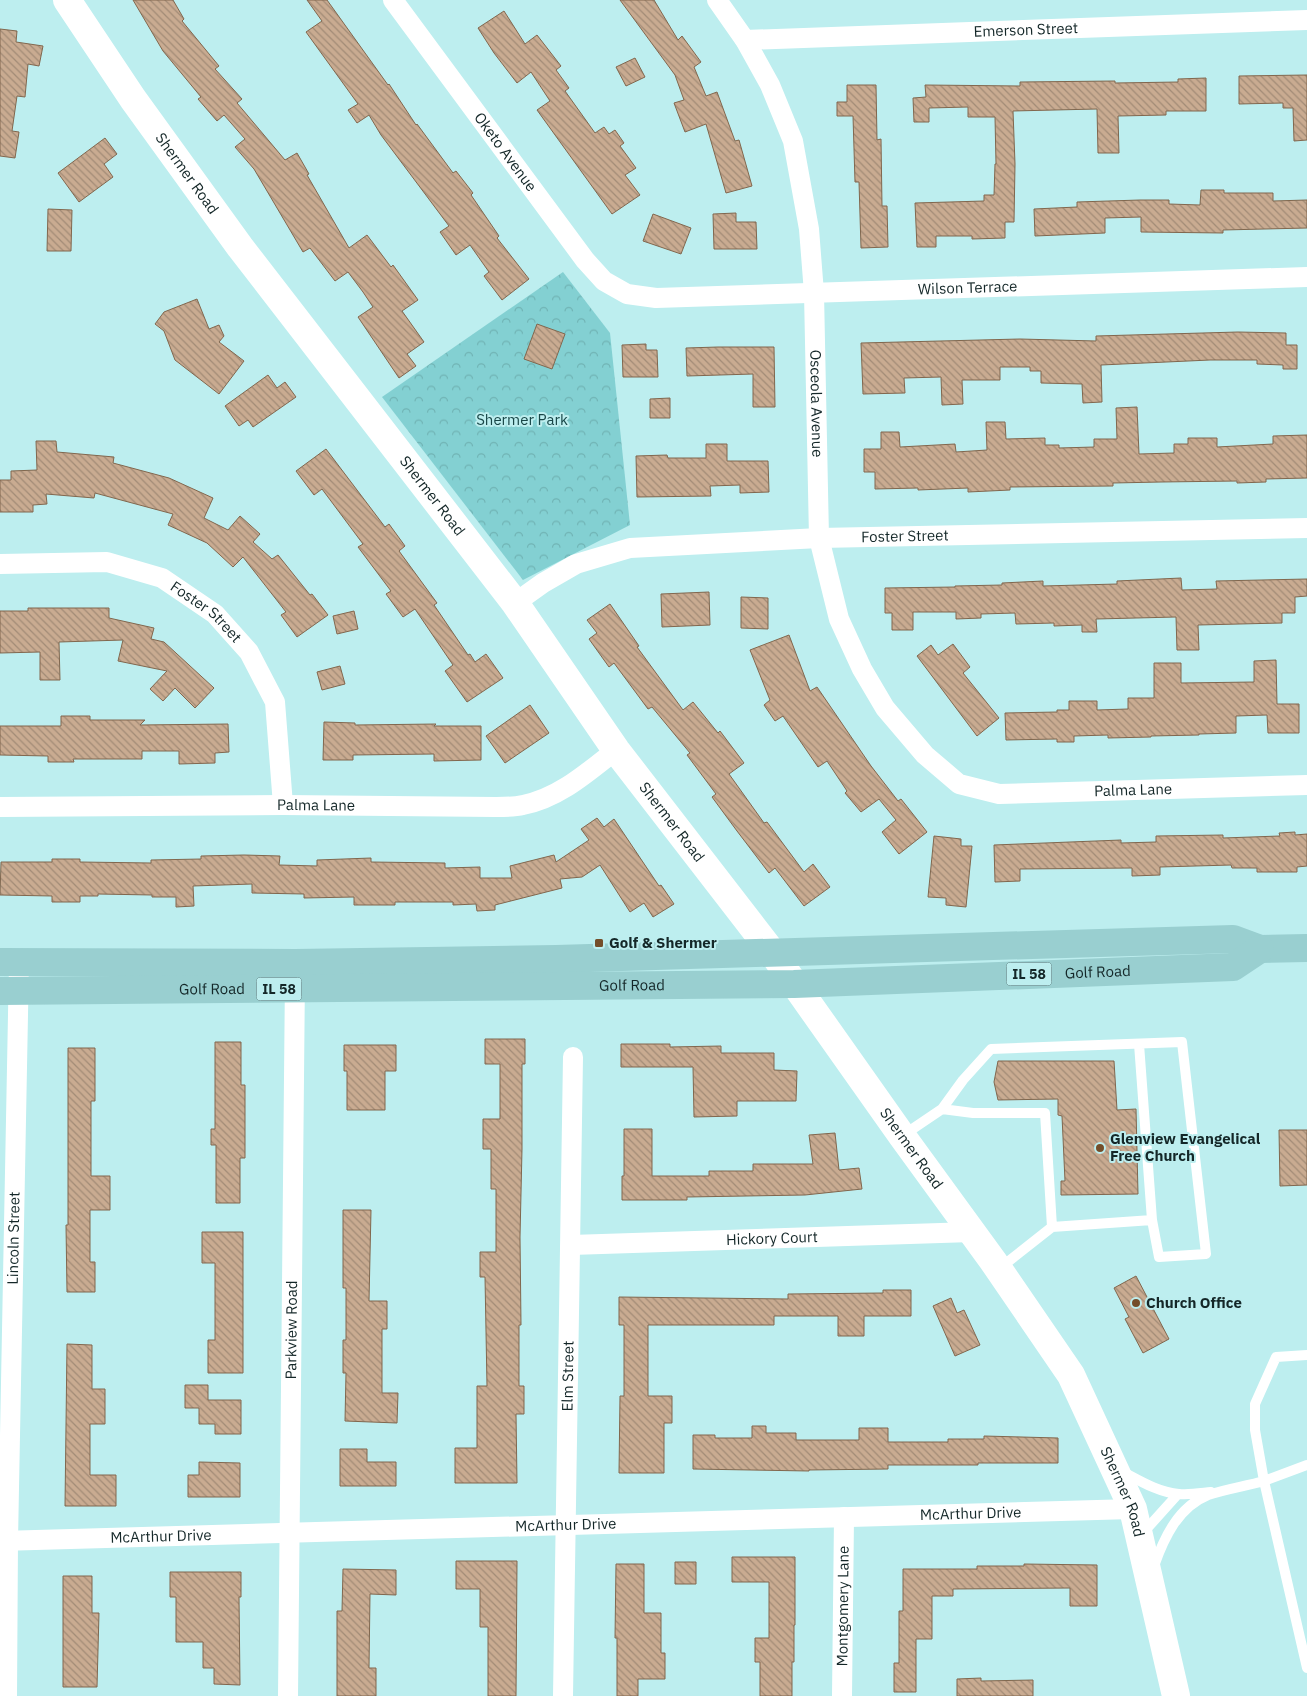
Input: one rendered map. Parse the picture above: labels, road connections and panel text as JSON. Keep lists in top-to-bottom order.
{
  "streets": {
    "main road": ["Shermer Road", "Golf Road", "IL 58"],
    "street": [
      "Emerson Street",
      "Oketo Avenue",
      "Wilson Terrace",
      "Osceola Avenue",
      "Foster Street",
      "Palma Lane",
      "Hickory Court",
      "Lincoln Street",
      "Parkview Road",
      "Elm Street",
      "McArthur Drive",
      "Montgomery Lane"
    ]
  },
  "crossings": [
    ["Emerson Street", "Osceola Avenue"],
    ["Oketo Avenue", "Wilson Terrace"],
    ["Shermer Road", "Foster Street"],
    ["Shermer Road", "Palma Lane"],
    ["Shermer Road", "Golf Road"],
    ["Shermer Road", "Hickory Court"],
    ["Shermer Road", "McArthur Drive"],
    ["Wilson Terrace", "Osceola Avenue"],
    ["Osceola Avenue", "Foster Street"],
    ["Osceola Avenue", "Palma Lane"],
    ["Foster Street", "Palma Lane"],
    ["Golf Road", "Lincoln Street"],
    ["Golf Road", "Parkview Road"],
    ["Hickory Court", "Elm Street"],
    ["Lincoln Street", "McArthur Drive"],
    ["Parkview Road", "McArthur Drive"],
    ["Elm Street", "McArthur Drive"],
    ["McArthur Drive", "Montgomery Lane"]
  ],
  "parks": ["Shermer Park"],
  "places": {
    "transit": ["Golf & Shermer"],
    "other": ["Glenview Evangelical Free Church", "Church Office"]
  }
}
